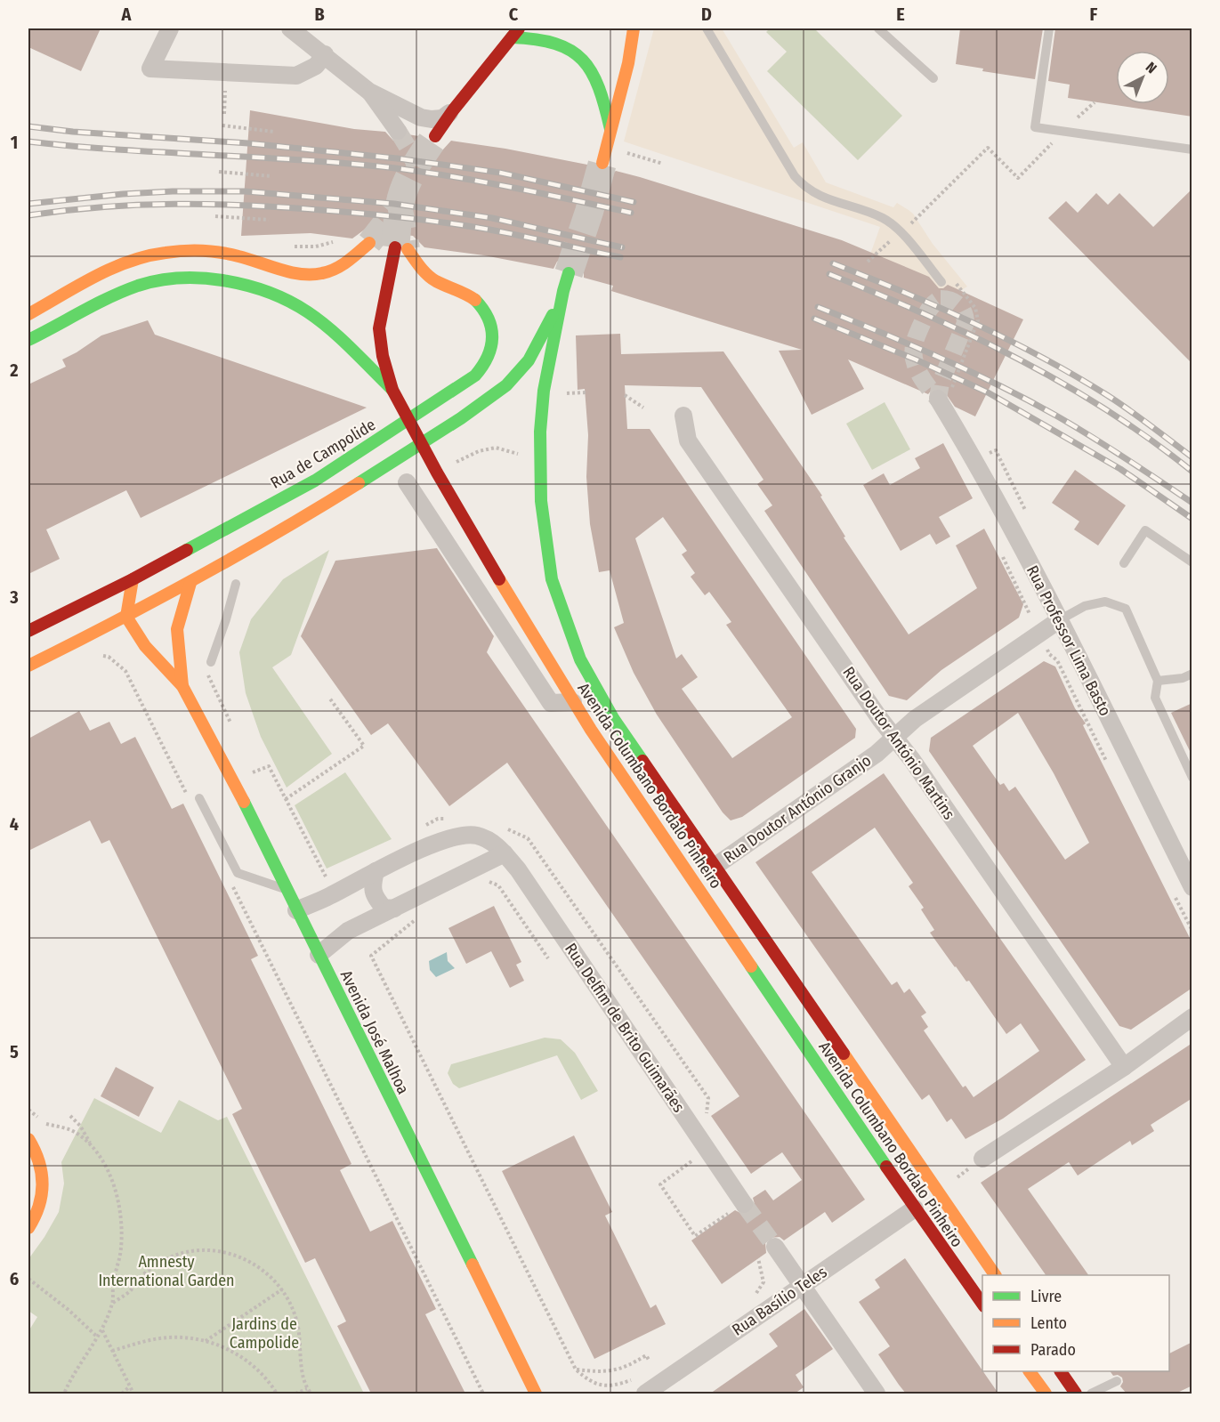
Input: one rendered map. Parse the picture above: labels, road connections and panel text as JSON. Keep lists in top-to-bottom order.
{
  "streets": {
    "main road": ["Rua de Campolide", "Avenida Columbano Bordalo Pinheiro", "Avenida José Malhoa"],
    "street": [
      "Rua Professor Lima Basto",
      "Rua Doutor António Martins",
      "Rua Doutor António Granjo",
      "Rua Delfim de Brito Guimarães",
      "Rua Basílio Teles"
    ]
  },
  "crossings": [
    ["Rua de Campolide", "Avenida Columbano Bordalo Pinheiro"],
    ["Rua Professor Lima Basto", "Rua Doutor António Granjo"],
    ["Rua Doutor António Martins", "Rua Doutor António Granjo"],
    ["Avenida Columbano Bordalo Pinheiro", "Rua Doutor António Granjo"],
    ["Avenida Columbano Bordalo Pinheiro", "Rua Basílio Teles"],
    ["Rua Delfim de Brito Guimarães", "Avenida José Malhoa"]
  ],
  "parks": ["Amnesty International Garden", "Jardins de Campolide"],
  "legend": ["Livre", "Lento", "Parado"],
  "north": "top right",
  "grid": {
    "columns": [
      "A",
      "B",
      "C",
      "D",
      "E",
      "F"
    ],
    "rows": [
      "1",
      "2",
      "3",
      "4",
      "5",
      "6"
    ]
  }
}
